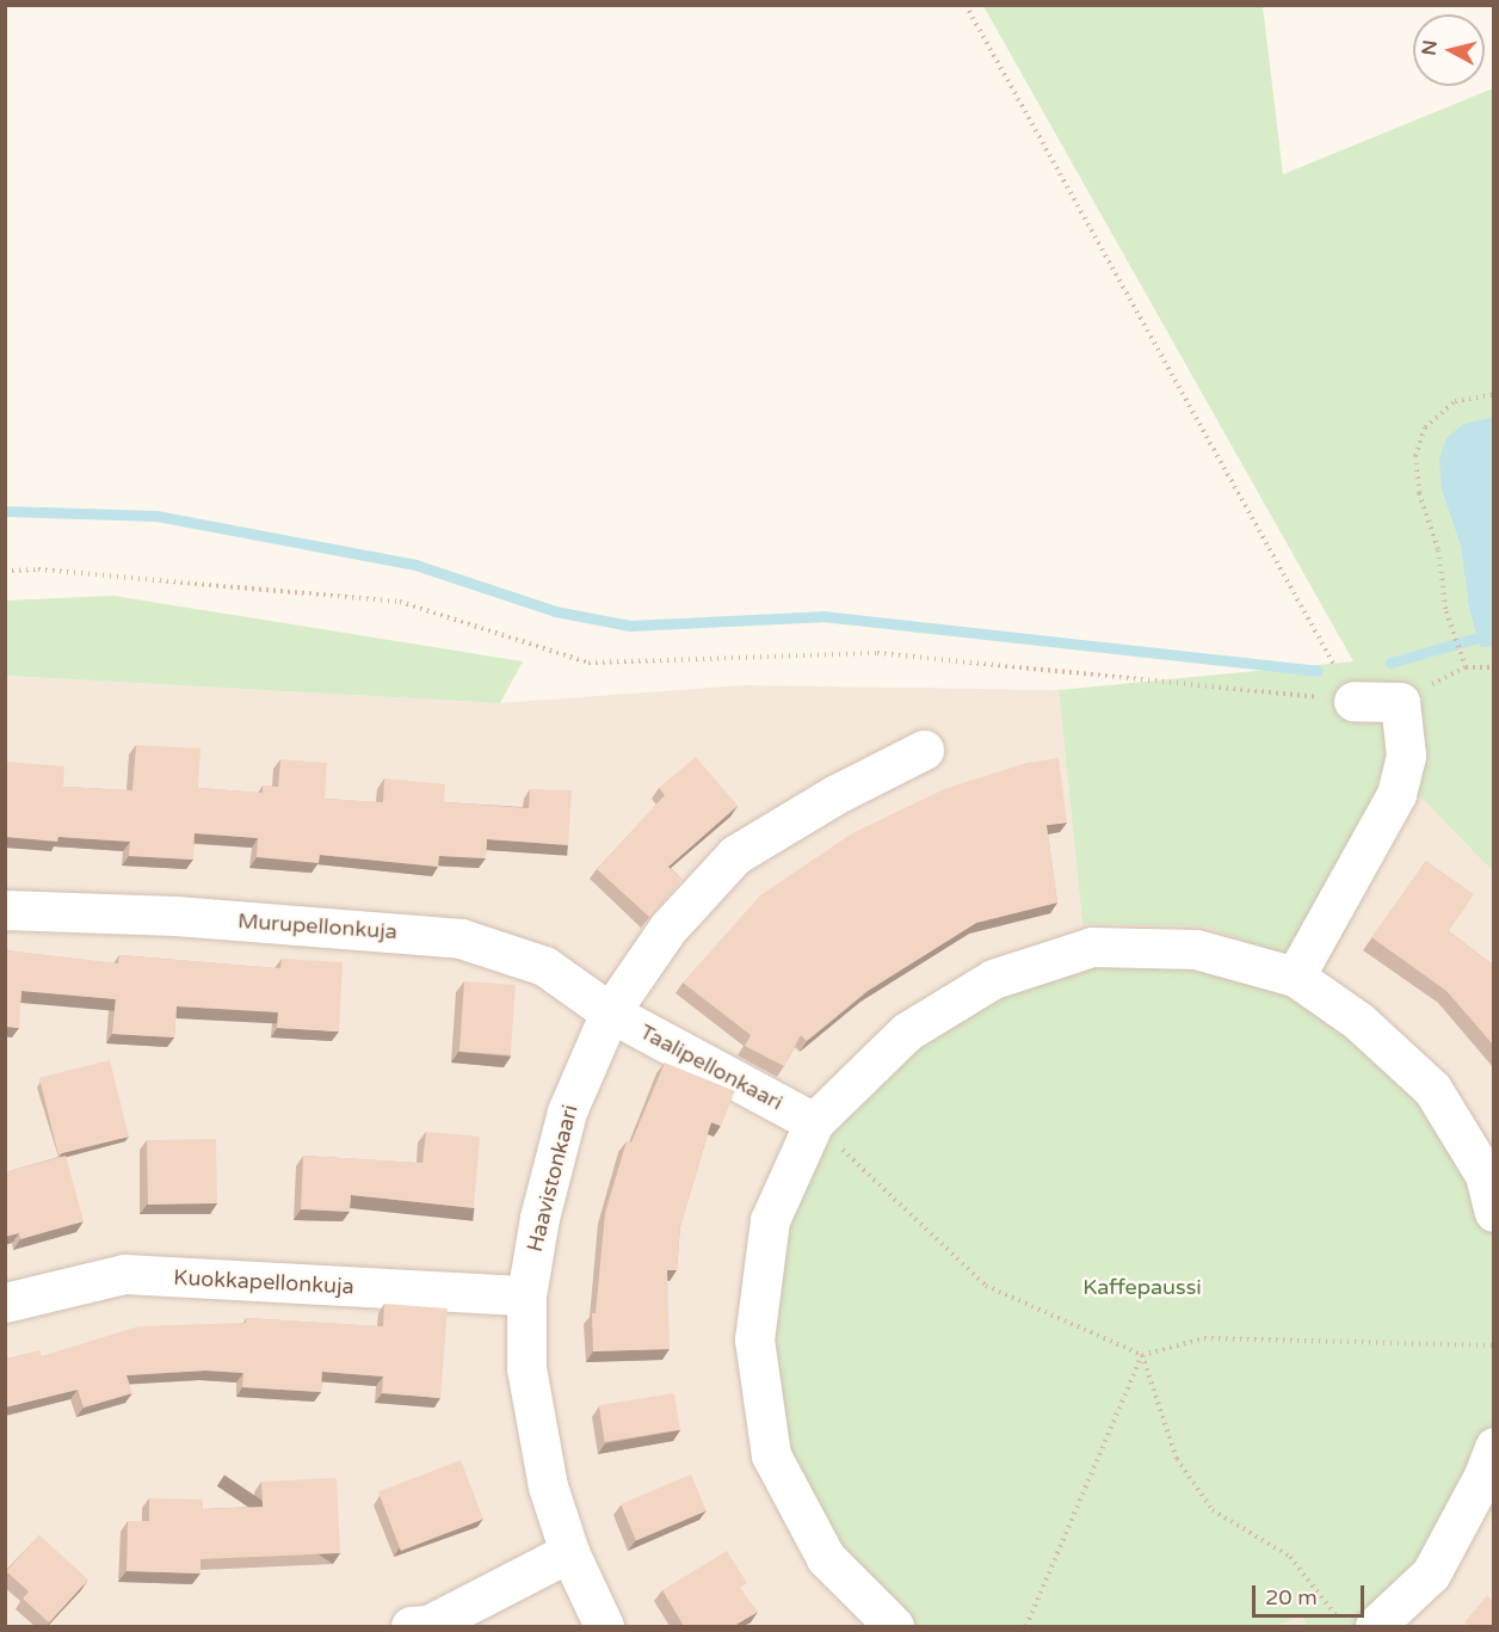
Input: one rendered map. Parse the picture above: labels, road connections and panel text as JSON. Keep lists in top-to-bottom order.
{
  "streets": {
    "street": [
      "Murupellonkuja",
      "Taalipellonkaari",
      "Haavistonkaari",
      "Kuokkapellonkuja"
    ]
  },
  "crossings": [
    ["Murupellonkuja", "Taalipellonkaari"],
    ["Murupellonkuja", "Haavistonkaari"],
    ["Taalipellonkaari", "Haavistonkaari"],
    ["Haavistonkaari", "Kuokkapellonkuja"]
  ],
  "parks": ["Kaffepaussi"],
  "scale_bar": "20 m",
  "north": "left"
}
